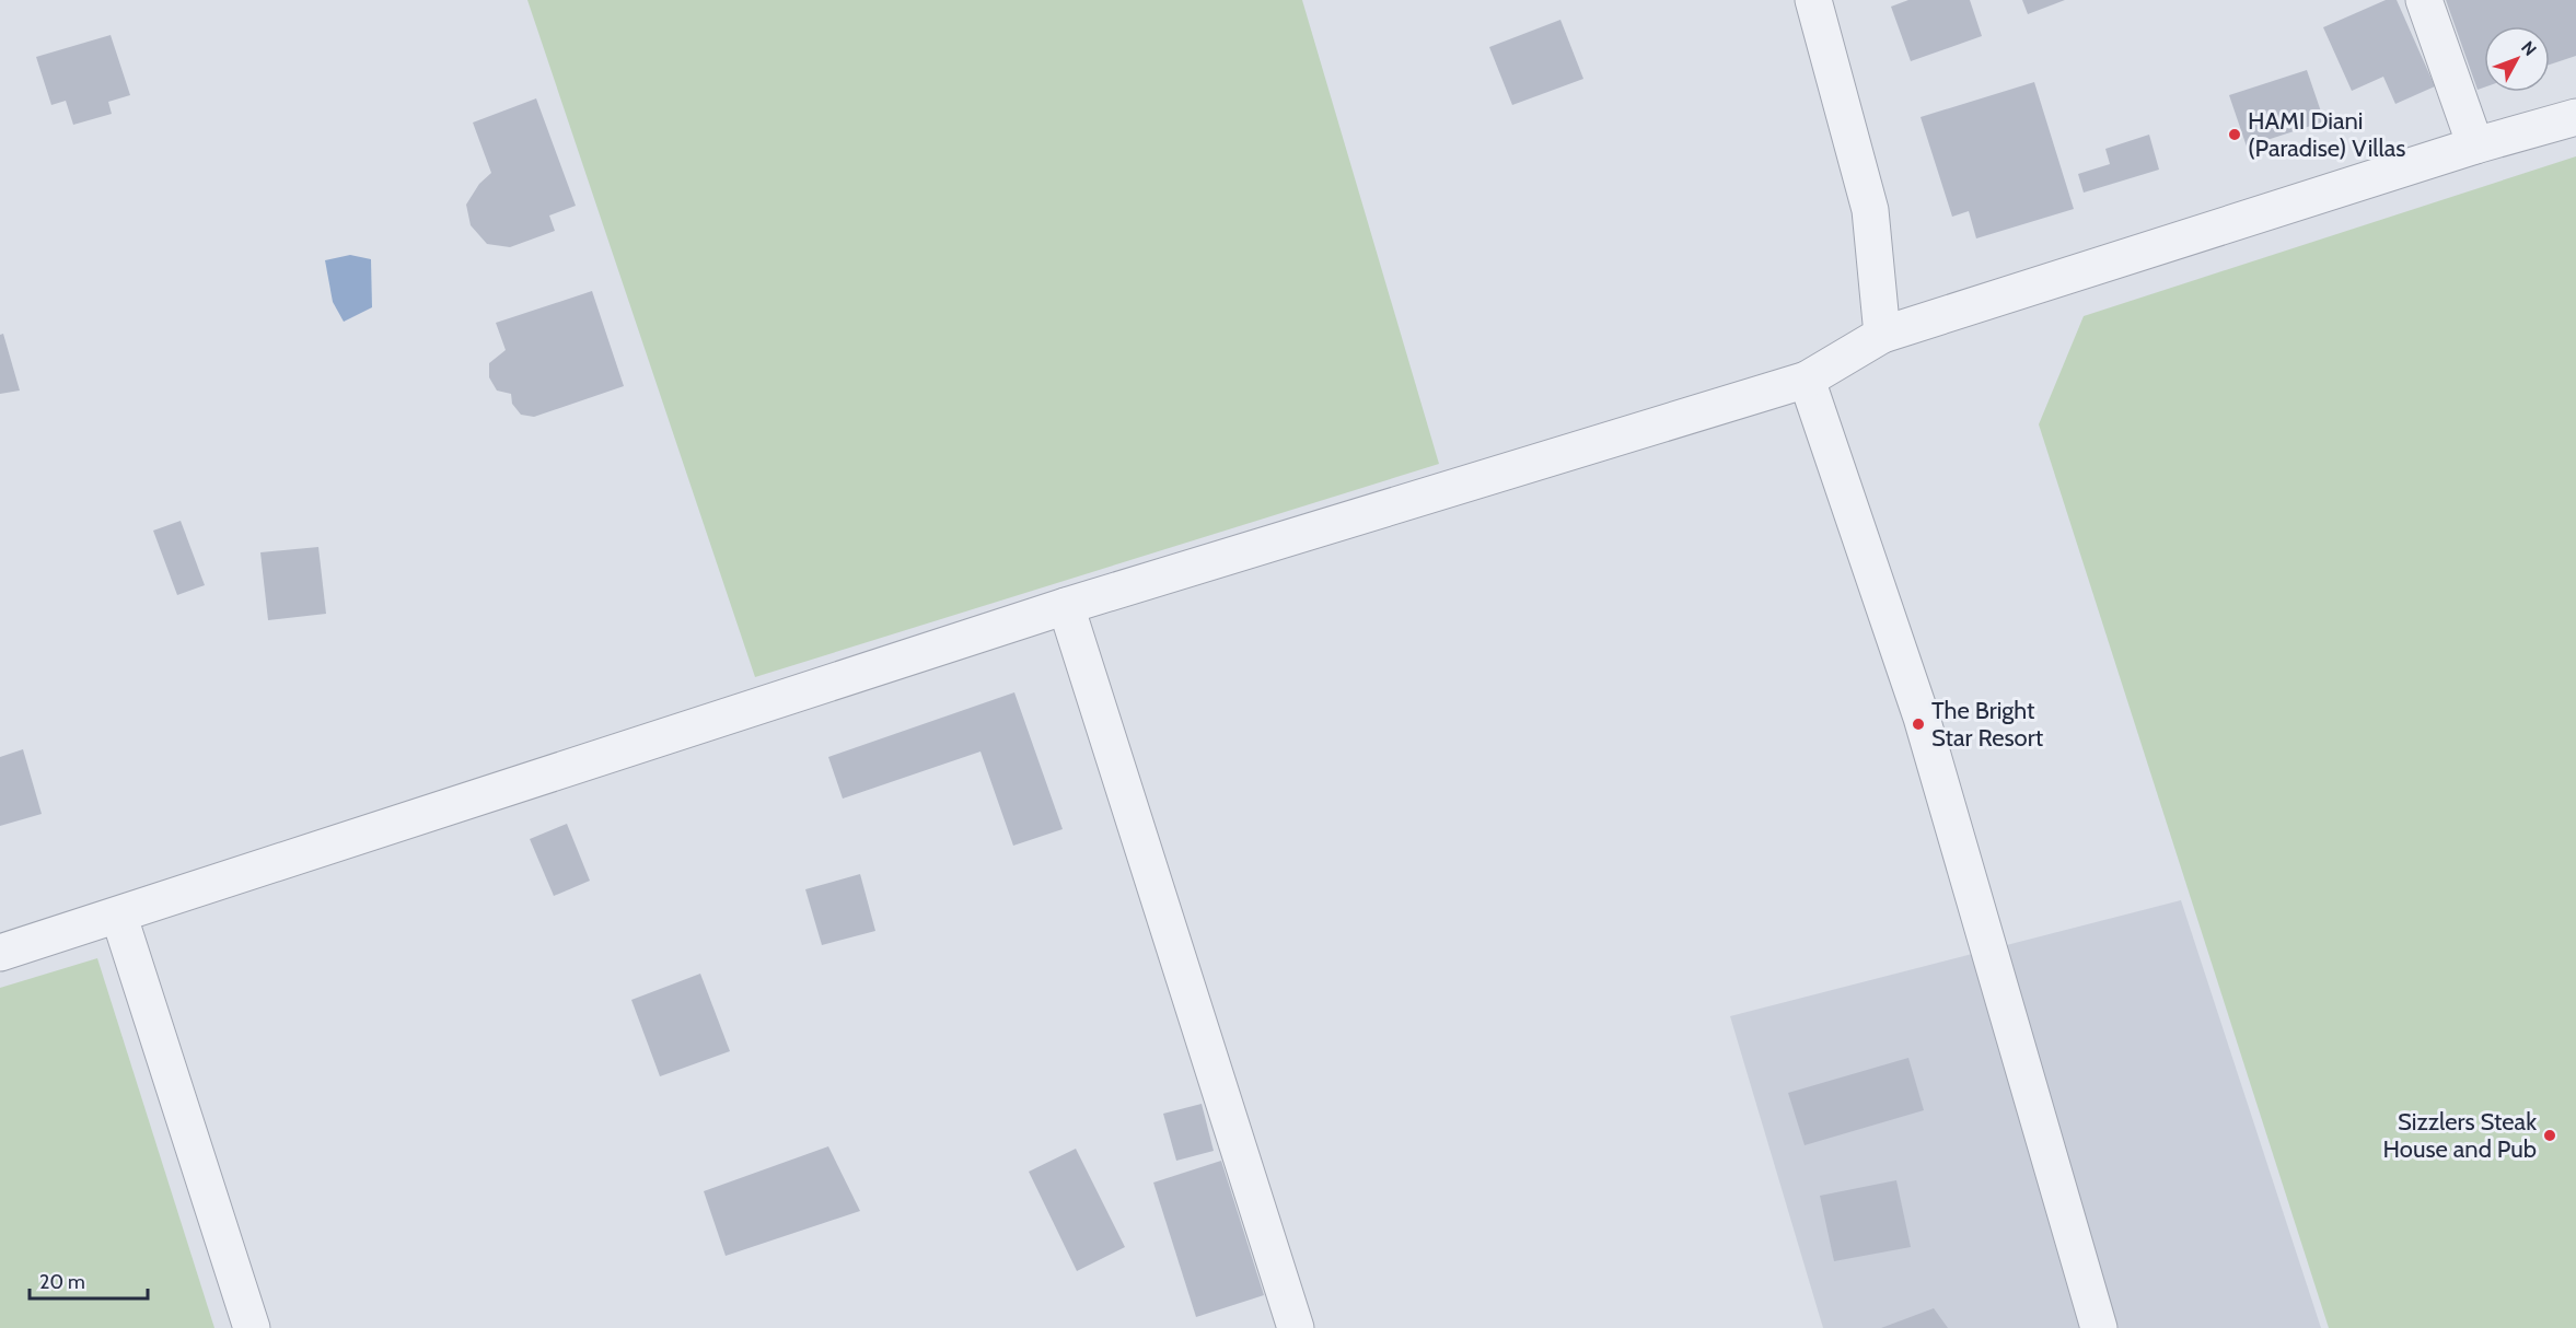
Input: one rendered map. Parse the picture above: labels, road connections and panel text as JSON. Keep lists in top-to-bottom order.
{
  "places": ["HAMI Diani (Paradise) Villas", "The Bright Star Resort", "Sizzlers Steak House and Pub"],
  "scale_bar": "20 m",
  "north": "top right"
}
